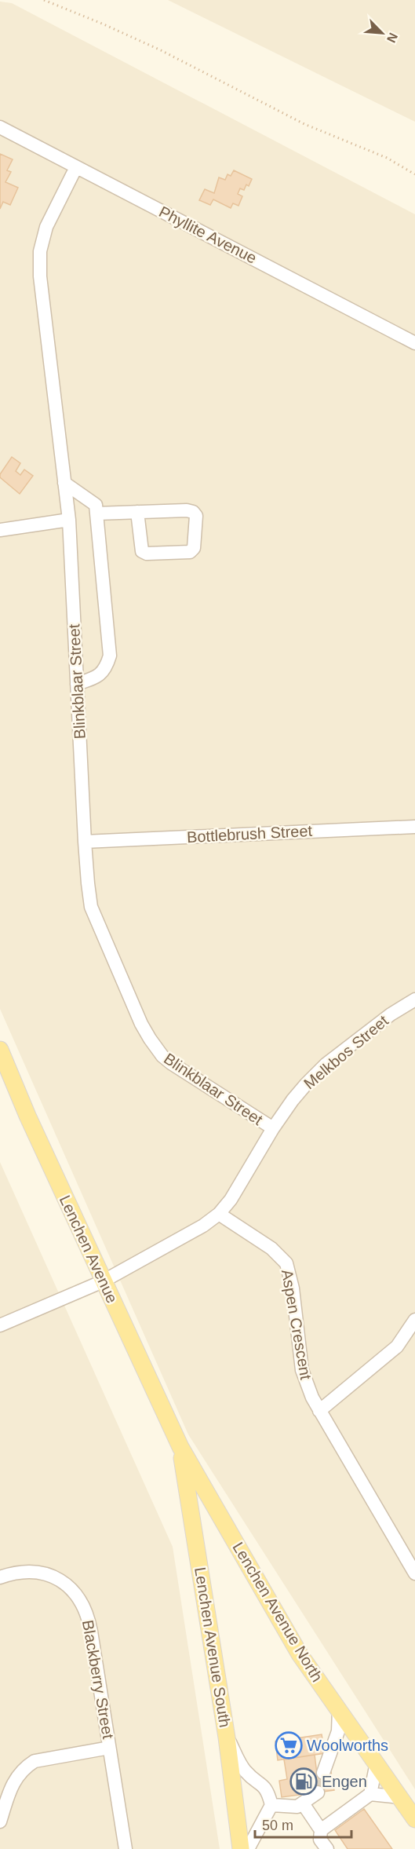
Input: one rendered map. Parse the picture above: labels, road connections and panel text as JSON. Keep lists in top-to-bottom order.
{
  "streets": {
    "main road": ["Lenchen Avenue", "Lenchen Avenue North", "Lenchen Avenue South"],
    "street": [
      "Phyllite Avenue",
      "Blinkblaar Street",
      "Bottlebrush Street",
      "Melkbos Street",
      "Aspen Crescent",
      "Blackberry Street"
    ]
  },
  "crossings": [
    ["Phyllite Avenue", "Blinkblaar Street"],
    ["Blinkblaar Street", "Bottlebrush Street"],
    ["Blinkblaar Street", "Melkbos Street"],
    ["Melkbos Street", "Lenchen Avenue"],
    ["Melkbos Street", "Aspen Crescent"],
    ["Lenchen Avenue", "Lenchen Avenue North"],
    ["Lenchen Avenue", "Lenchen Avenue South"],
    ["Lenchen Avenue North", "Lenchen Avenue South"]
  ],
  "places": {
    "supermarket": ["Woolworths"],
    "fuel station": ["Engen"]
  },
  "scale_bar": "50 m",
  "north": "bottom right"
}
